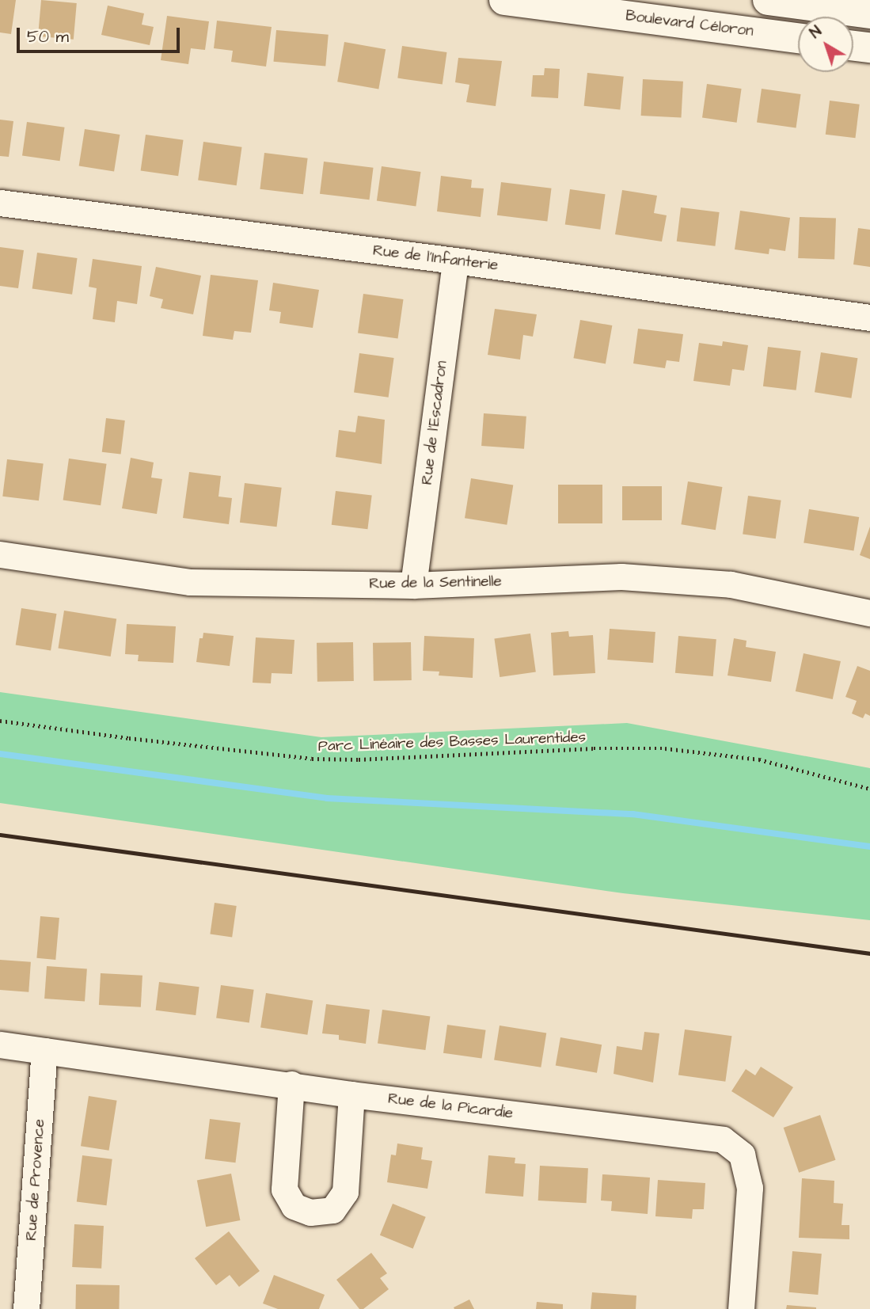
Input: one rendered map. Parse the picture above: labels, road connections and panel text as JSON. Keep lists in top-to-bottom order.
{
  "streets": {
    "street": [
      "Boulevard Céloron",
      "Rue de l'Infanterie",
      "Rue de l'Escadron",
      "Rue de la Sentinelle",
      "Rue de la Picardie",
      "Rue de Provence"
    ],
    "path": ["Parc Linéaire des Basses Laurentides"]
  },
  "crossings": [
    ["Rue de l'Infanterie", "Rue de l'Escadron"],
    ["Rue de l'Escadron", "Rue de la Sentinelle"],
    ["Rue de la Picardie", "Rue de Provence"]
  ],
  "scale_bar": "50 m",
  "north": "top left"
}
